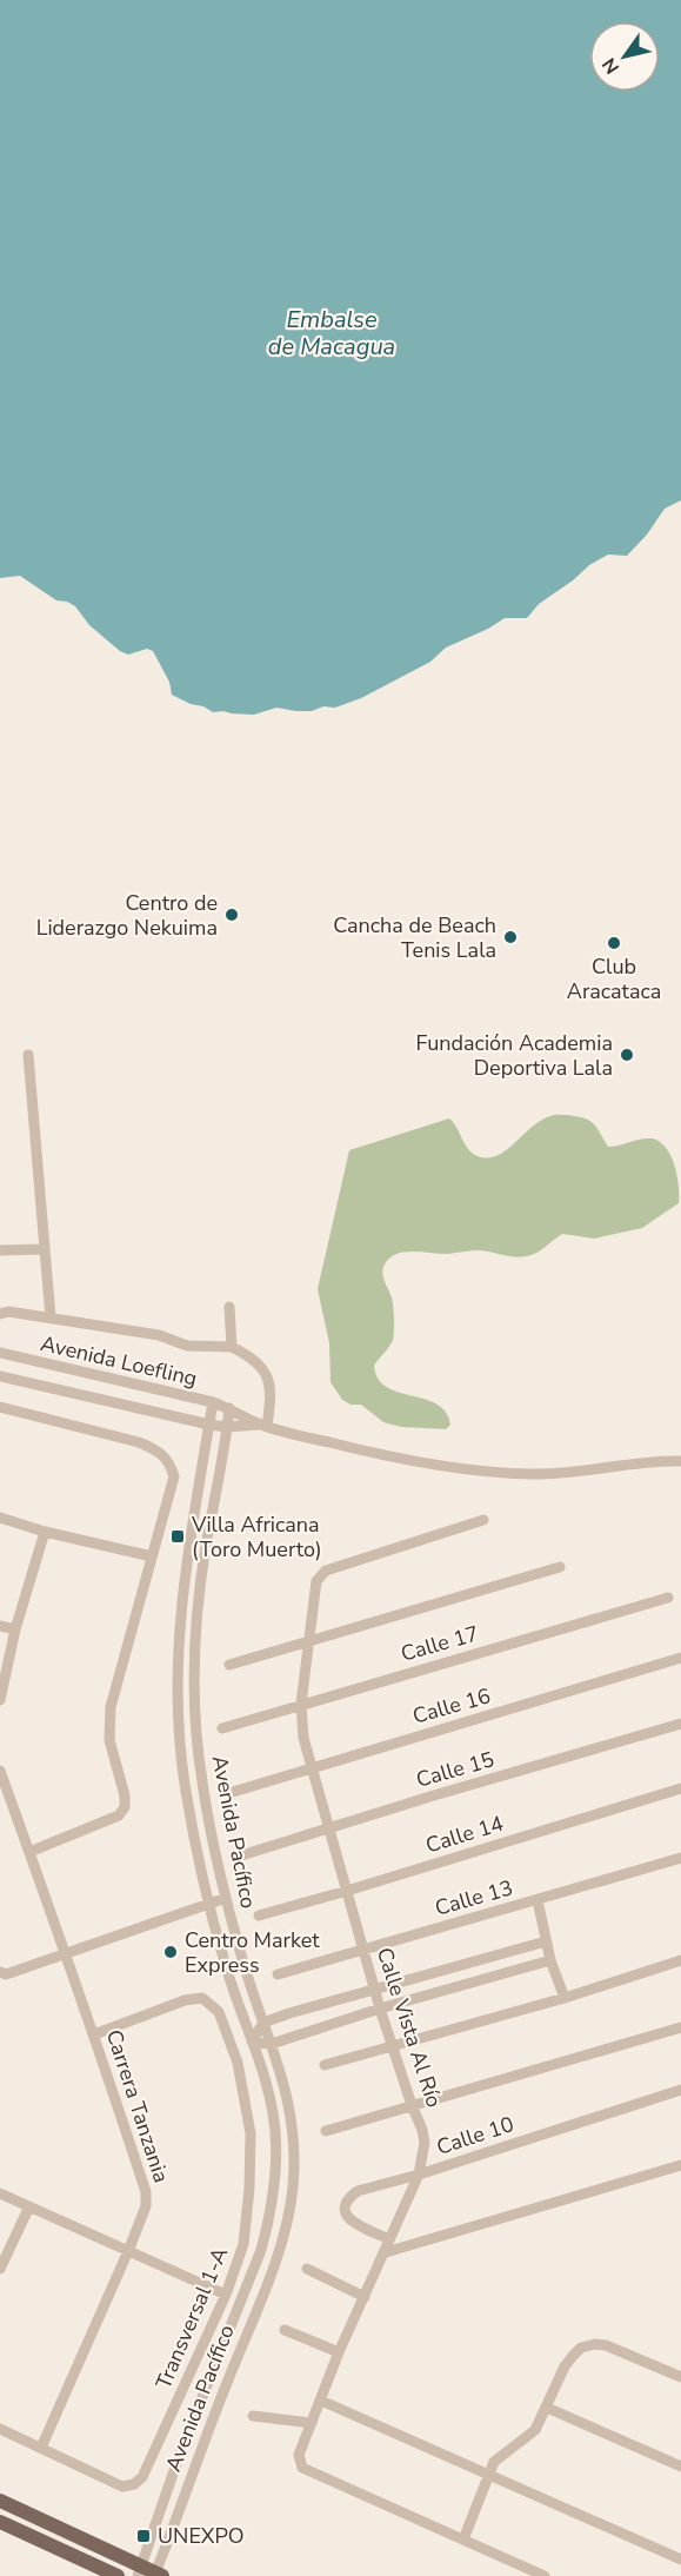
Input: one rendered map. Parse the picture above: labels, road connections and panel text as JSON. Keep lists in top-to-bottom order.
{
  "streets": {
    "street": [
      "Avenida Loefling",
      "Calle 17",
      "Calle 16",
      "Calle 15",
      "Avenida Pacífico",
      "Calle 14",
      "Calle 13",
      "Calle Vista Al Río",
      "Carrera Tanzania",
      "Calle 10",
      "Transversal 1-A"
    ]
  },
  "crossings": [
    ["Avenida Loefling", "Avenida Pacífico"],
    ["Calle 17", "Calle Vista Al Río"],
    ["Calle 16", "Calle Vista Al Río"],
    ["Calle 15", "Calle Vista Al Río"],
    ["Calle 14", "Calle Vista Al Río"],
    ["Calle 13", "Calle Vista Al Río"],
    ["Calle Vista Al Río", "Calle 10"],
    ["Carrera Tanzania", "Transversal 1-A"]
  ],
  "water": ["Embalse de Macagua"],
  "places": {
    "other": [
      "Centro de Liderazgo Nekuima",
      "Cancha de Beach Tenis Lala",
      "Club Aracataca",
      "Fundación Academia Deportiva Lala",
      "Centro Market Express"
    ],
    "transit": ["Villa Africana (Toro Muerto)", "UNEXPO"]
  },
  "north": "bottom left"
}
